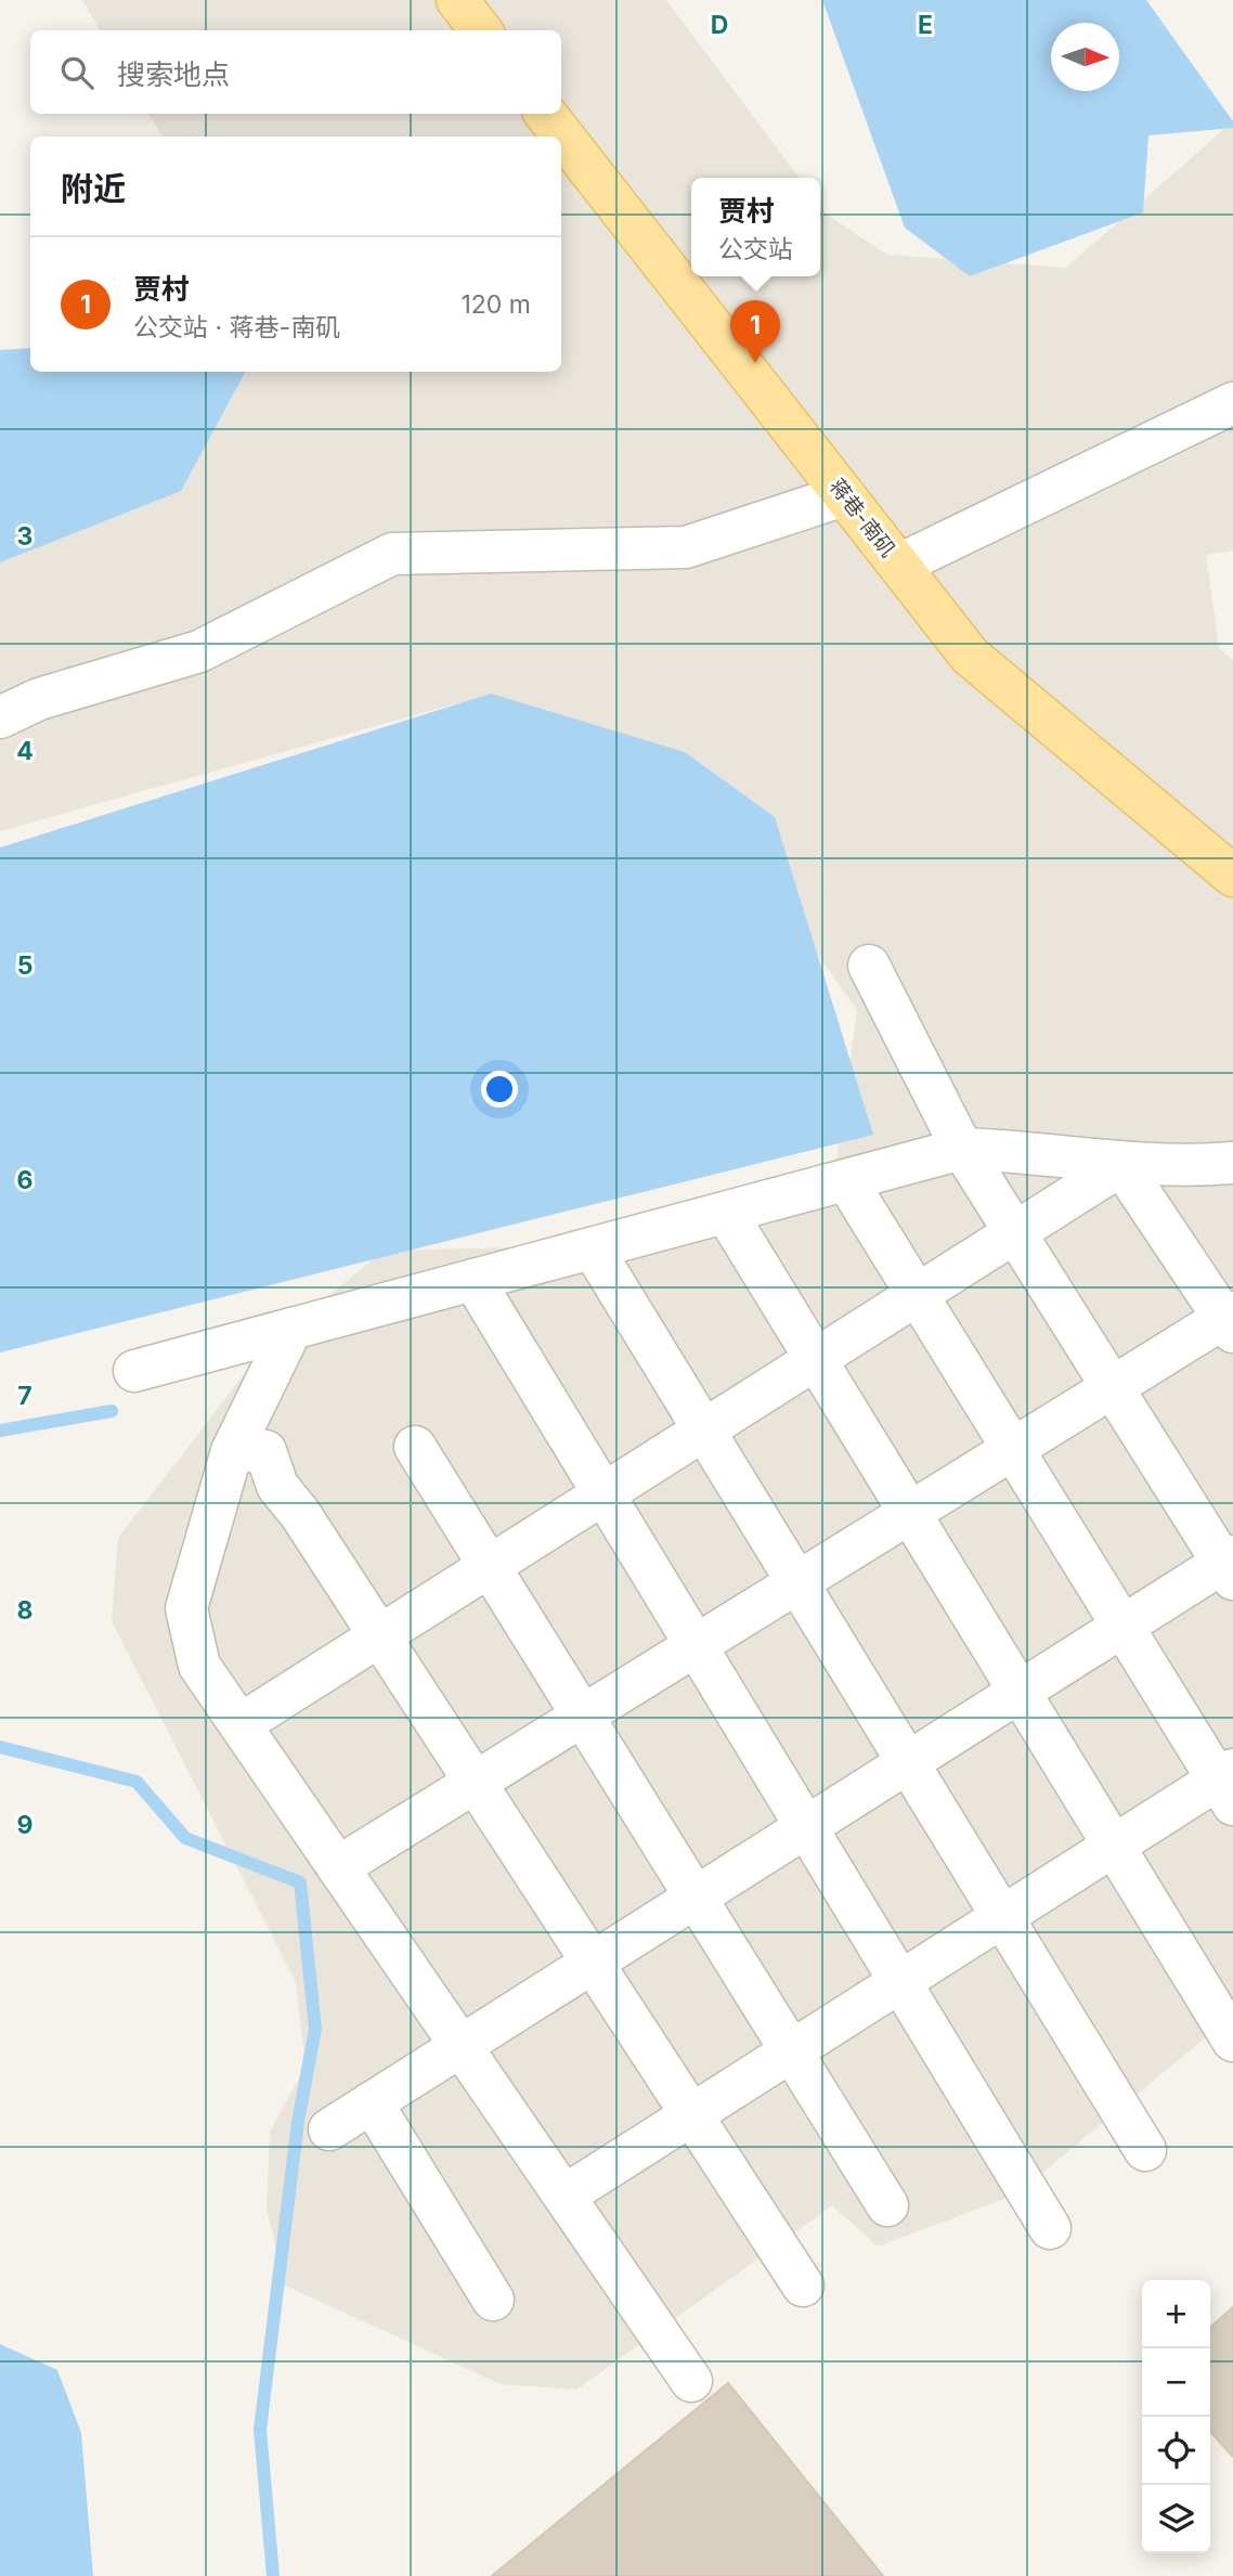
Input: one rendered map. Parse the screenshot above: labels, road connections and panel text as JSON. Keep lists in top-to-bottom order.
{
  "streets": {
    "main road": ["蒋巷-南矶"]
  },
  "north": "right",
  "page": {
    "search": "搜索地点",
    "heading": "附近",
    "popup": ["贾村", "公交站"],
    "list": [
      {
        "mark": "1",
        "name": "贾村",
        "note": "公交站 · 蒋巷-南矶",
        "value": "120 m"
      }
    ],
    "pins": "1",
    "map_buttons": ["+", "−"]
  },
  "grid": {
    "columns": ["D", "E"],
    "rows": [
      "3",
      "4",
      "5",
      "6",
      "7",
      "8",
      "9"
    ]
  }
}
